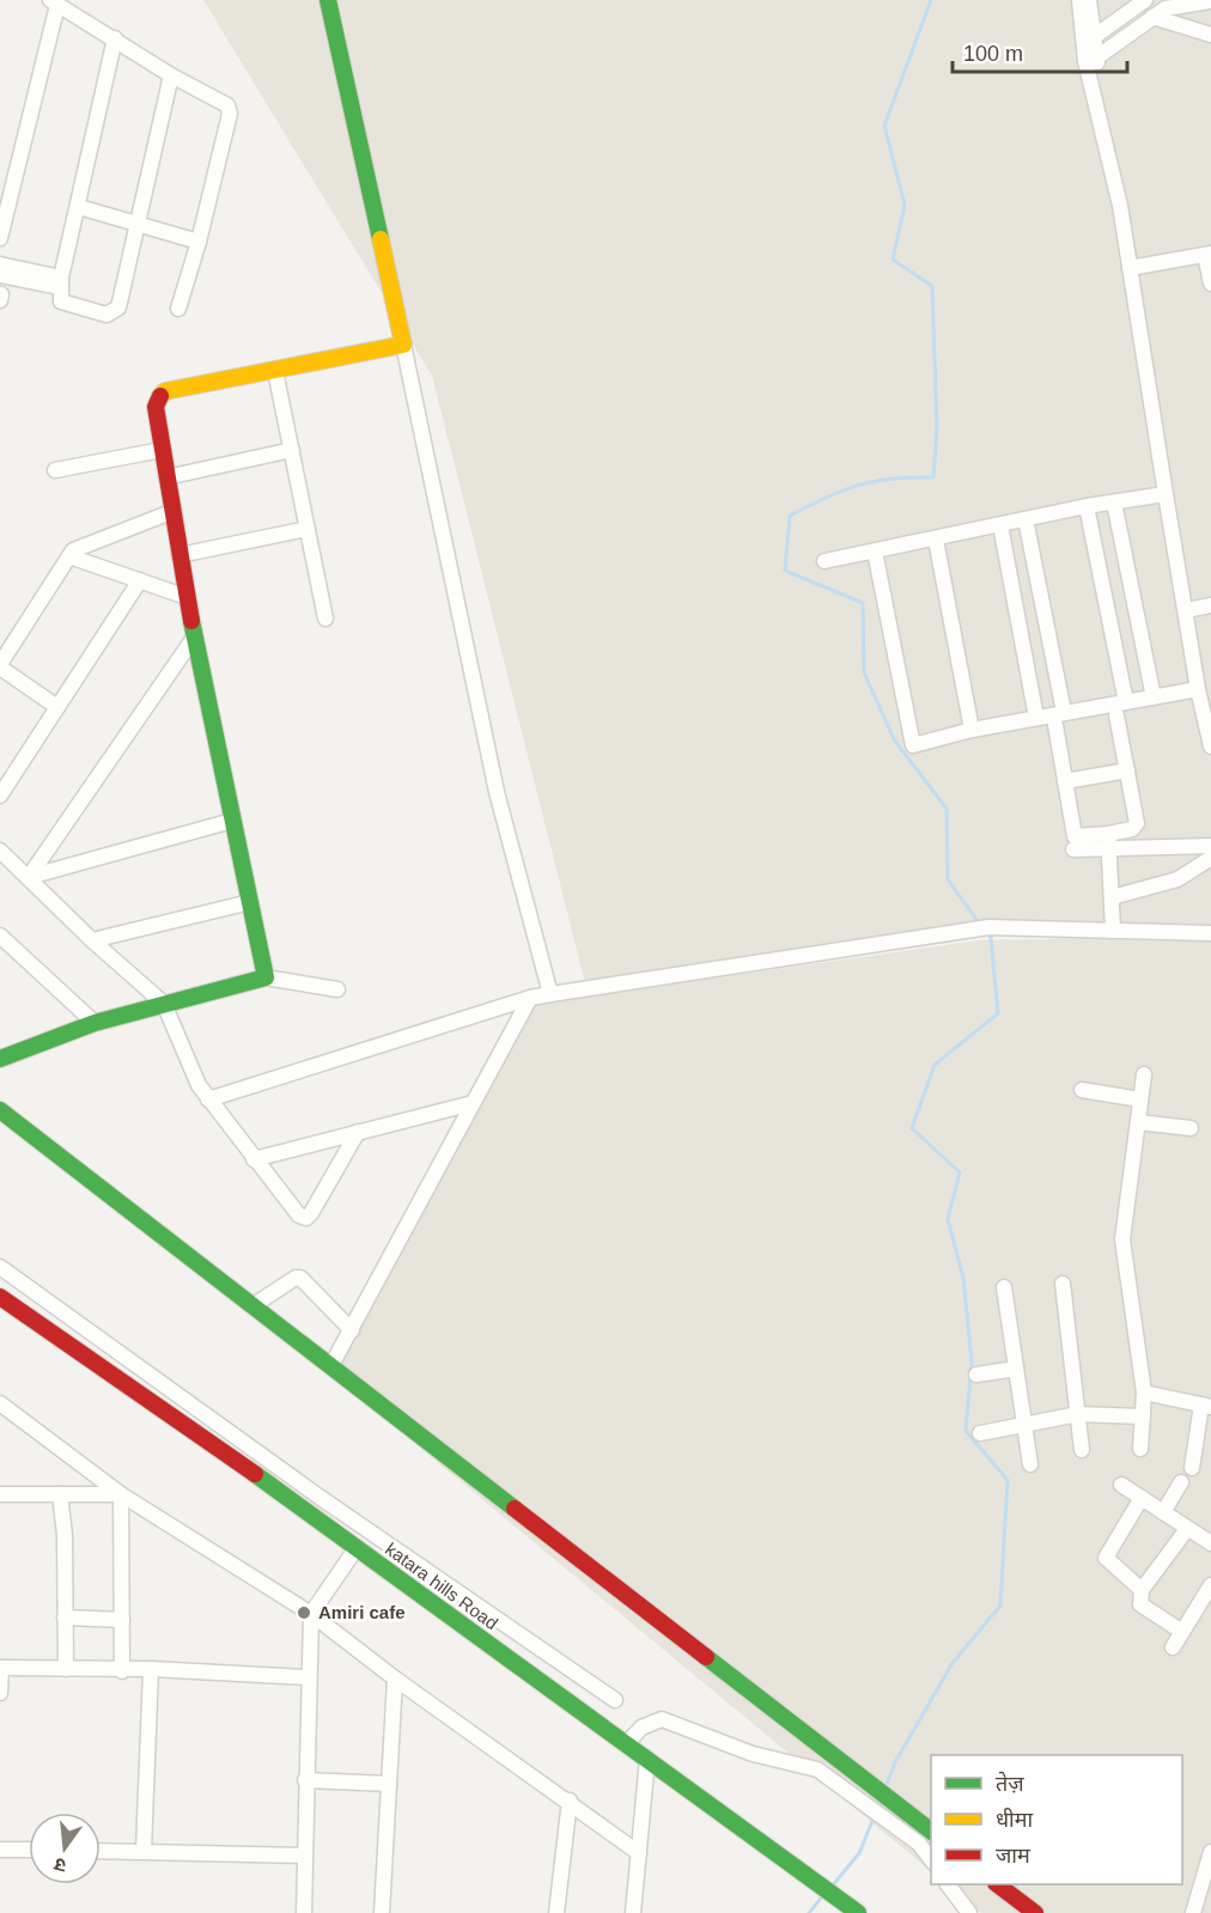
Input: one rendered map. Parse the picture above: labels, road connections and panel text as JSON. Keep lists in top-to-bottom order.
{
  "streets": {
    "street": ["katara hills Road"]
  },
  "places": ["Amiri cafe"],
  "legend": ["तेज़", "धीमा", "जाम"],
  "scale_bar": "100 m",
  "north": "bottom"
}
